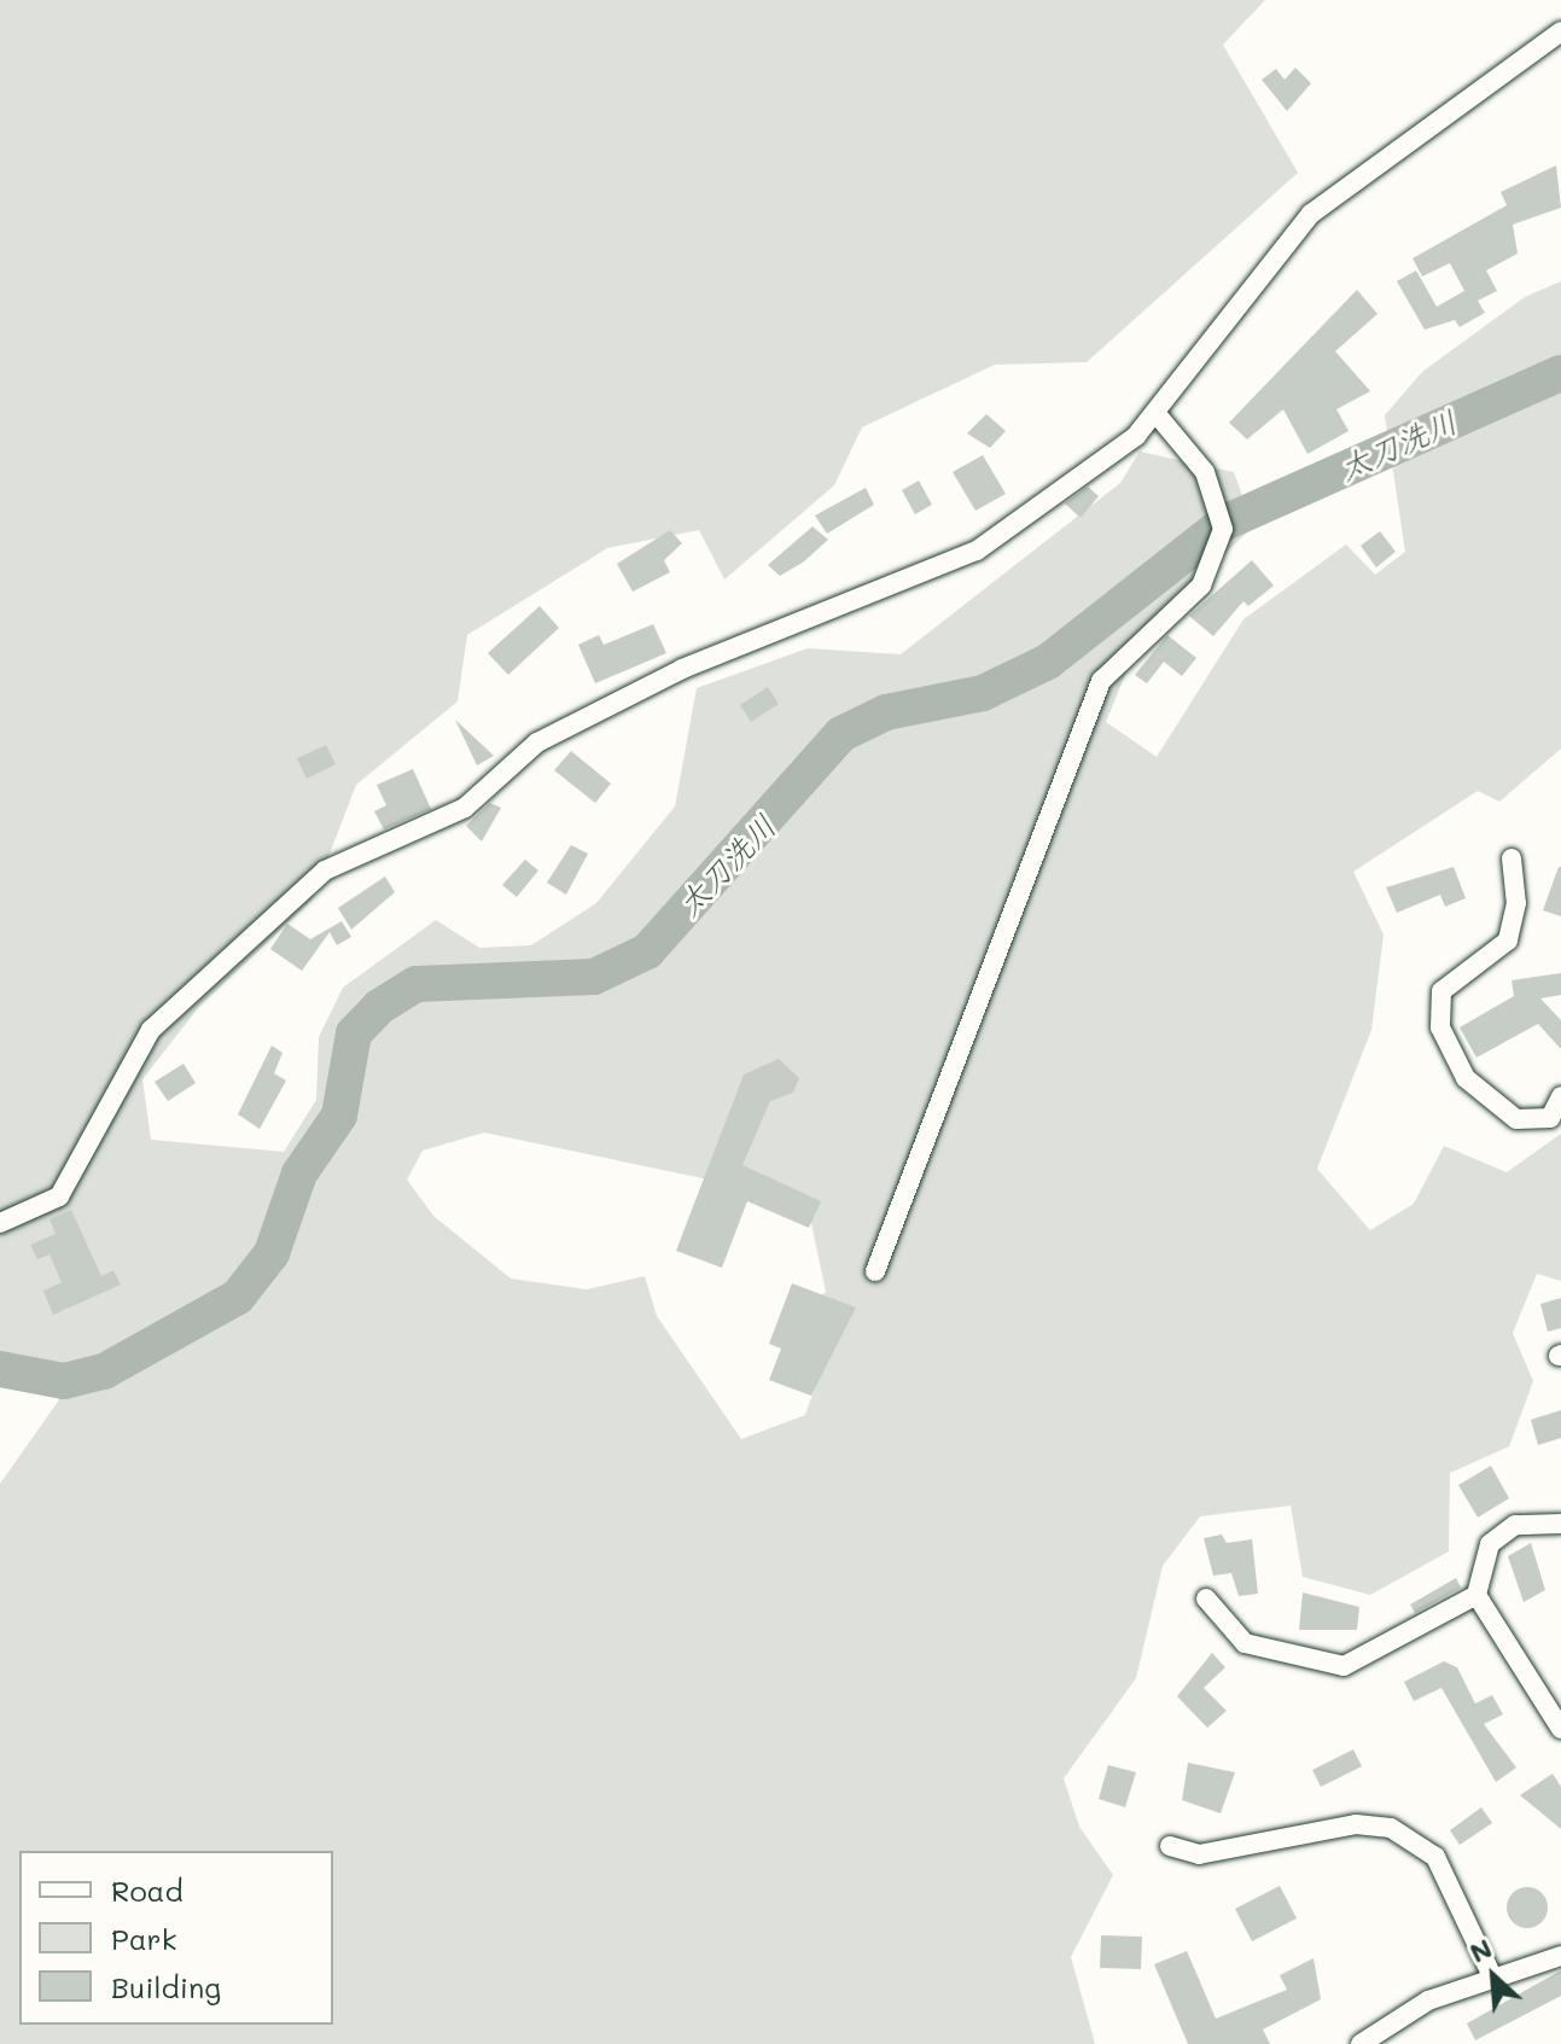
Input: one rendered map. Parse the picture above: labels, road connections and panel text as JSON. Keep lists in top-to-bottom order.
{
  "water": ["太刀洗川"],
  "legend": ["Road", "Park", "Building"],
  "north": "top left"
}
